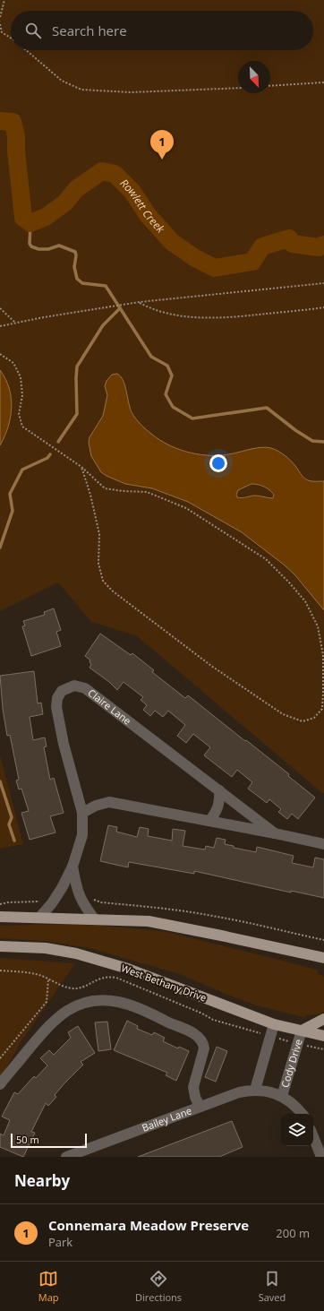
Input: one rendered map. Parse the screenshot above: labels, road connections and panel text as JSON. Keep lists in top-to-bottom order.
{
  "streets": {
    "main road": ["West Bethany Drive"],
    "street": ["Claire Lane", "Cody Drive", "Bailey Lane"]
  },
  "crossings": [
    ["West Bethany Drive", "Cody Drive"],
    ["Cody Drive", "Bailey Lane"]
  ],
  "water": ["Rowlett Creek"],
  "scale_bar": "50 m",
  "north": "bottom right",
  "page": {
    "search": "Search here",
    "pins": "1",
    "scale": "50 m",
    "heading": "Nearby",
    "list": [
      {
        "mark": "1",
        "name": "Connemara Meadow Preserve",
        "note": "Park",
        "value": "200 m"
      }
    ],
    "nav": ["Map", "Directions", "Saved"]
  }
}
